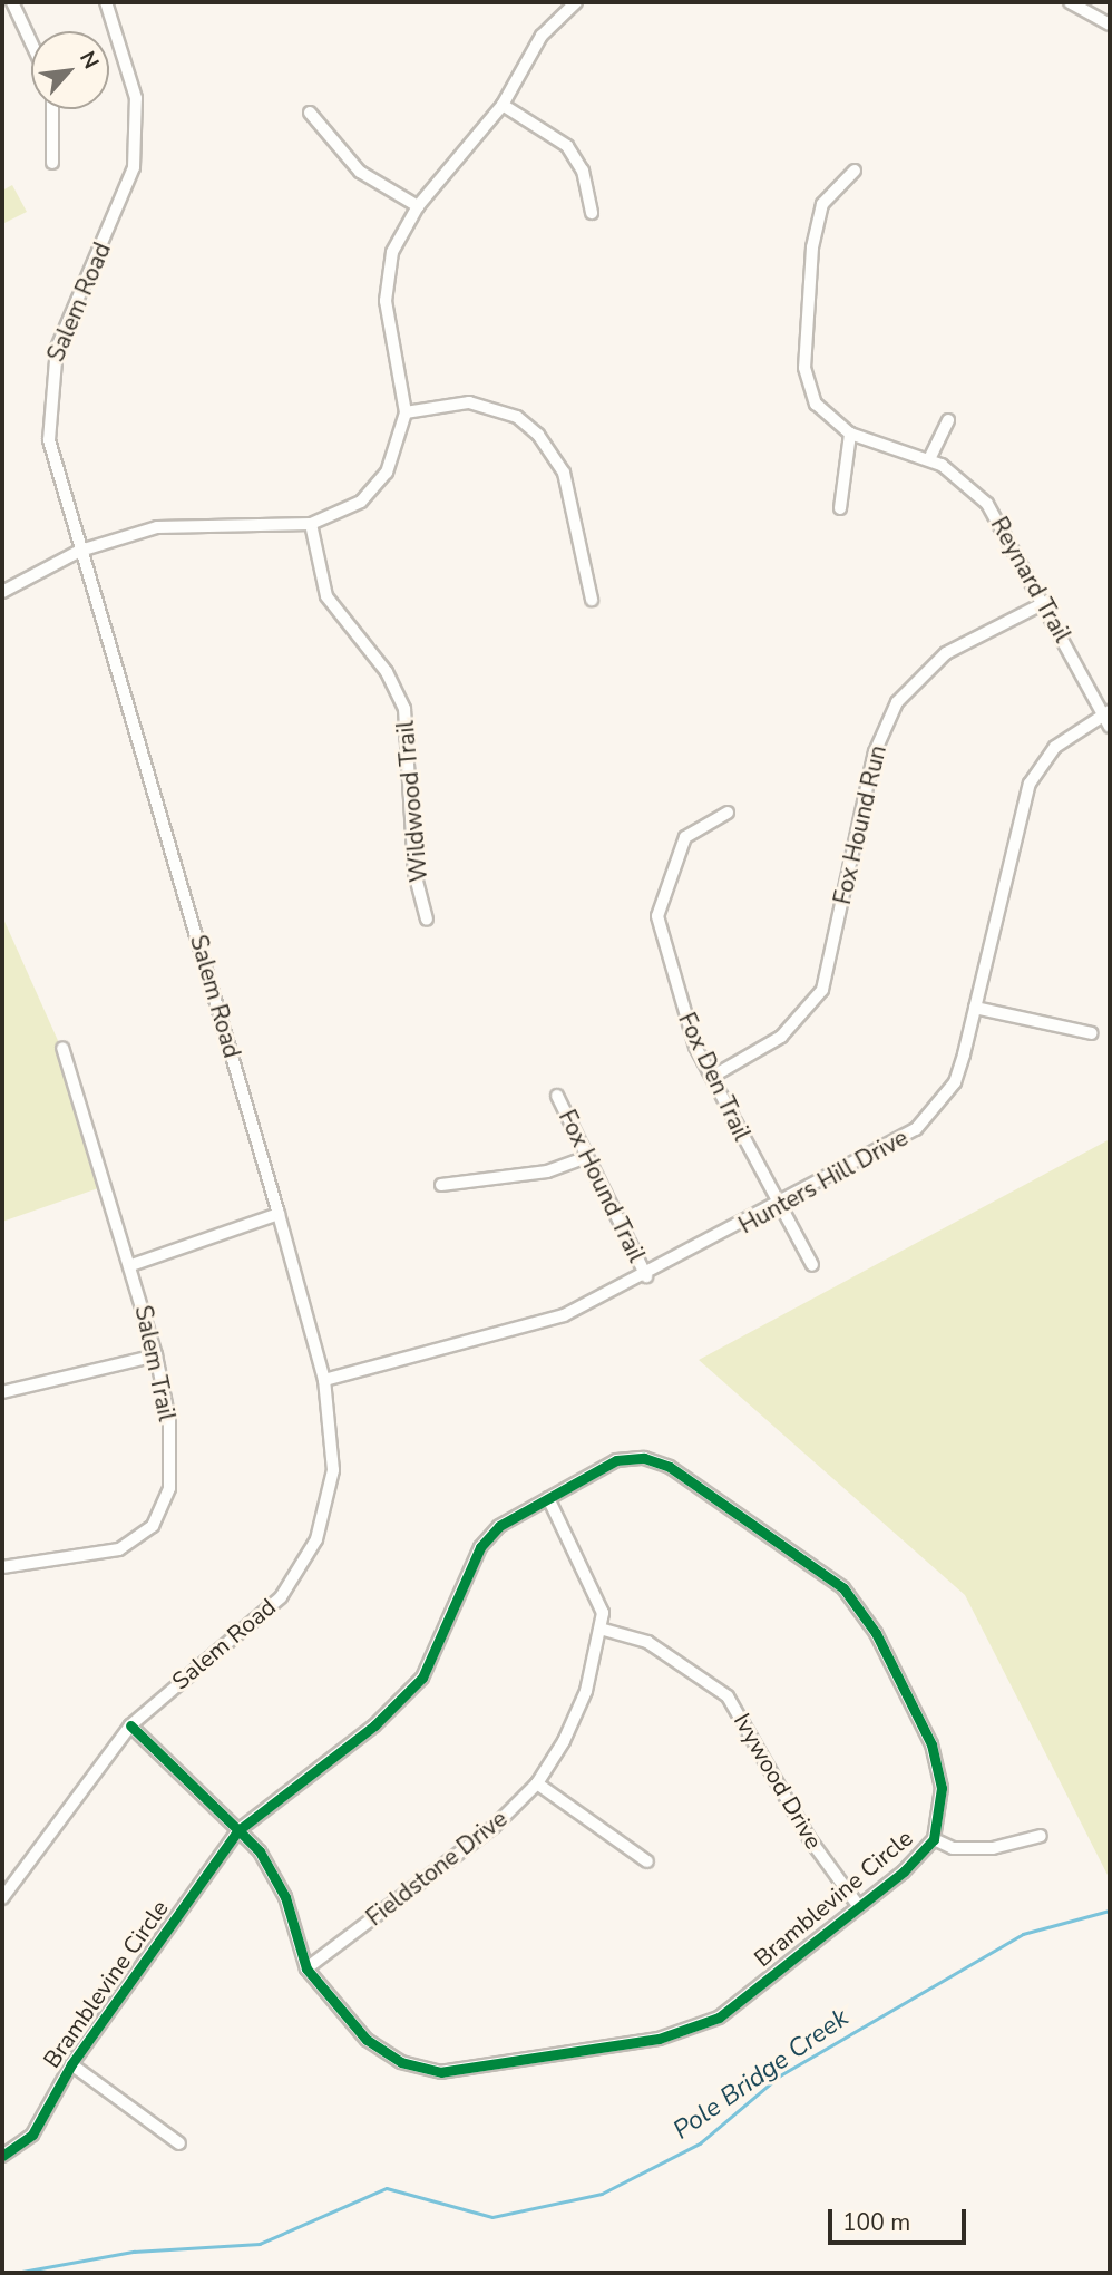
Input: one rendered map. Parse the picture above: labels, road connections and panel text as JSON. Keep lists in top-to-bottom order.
{
  "streets": {
    "street": [
      "Salem Road",
      "Reynard Trail",
      "Wildwood Trail",
      "Fox Hound Run",
      "Fox Den Trail",
      "Hunters Hill Drive",
      "Fox Hound Trail",
      "Salem Trail",
      "Ivywood Drive",
      "Fieldstone Drive",
      "Bramblevine Circle"
    ]
  },
  "crossings": [
    ["Salem Road", "Hunters Hill Drive"],
    ["Salem Road", "Bramblevine Circle"],
    ["Reynard Trail", "Fox Hound Run"],
    ["Reynard Trail", "Hunters Hill Drive"],
    ["Fox Hound Run", "Fox Den Trail"],
    ["Fox Den Trail", "Hunters Hill Drive"],
    ["Hunters Hill Drive", "Fox Hound Trail"],
    ["Ivywood Drive", "Fieldstone Drive"],
    ["Ivywood Drive", "Bramblevine Circle"],
    ["Fieldstone Drive", "Bramblevine Circle"]
  ],
  "water": ["Pole Bridge Creek"],
  "scale_bar": "100 m",
  "north": "top right"
}
